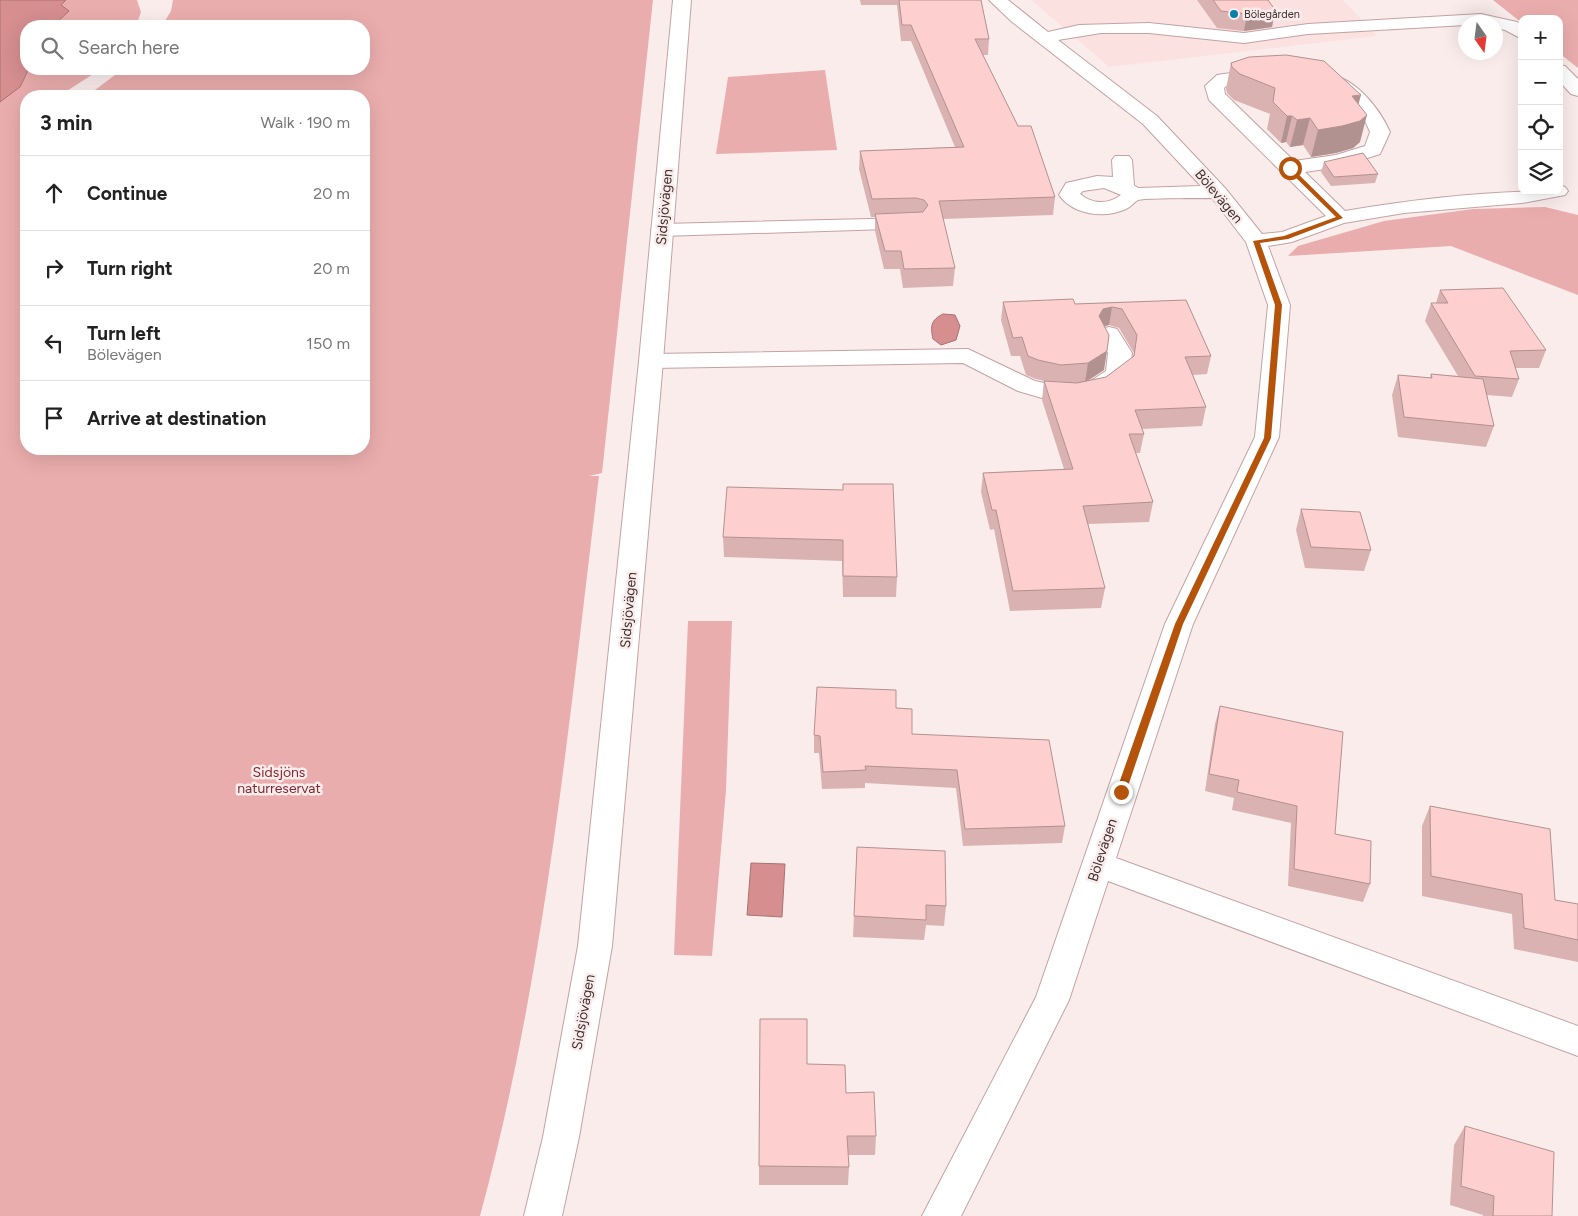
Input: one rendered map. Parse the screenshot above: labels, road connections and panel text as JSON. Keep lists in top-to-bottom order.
{
  "streets": {
    "street": ["Bölevägen", "Sidsjövägen"]
  },
  "parks": ["Sidsjöns naturreservat"],
  "places": ["Bölegården"],
  "north": "bottom",
  "page": {
    "map_buttons": ["+", "−"],
    "search": "Search here",
    "heading": ["3 min", "Walk · 190 m"],
    "list": [
      ["Continue", "20 m"],
      ["Turn right", "20 m"],
      ["Turn left", "Bölevägen", "150 m"],
      "Arrive at destination"
    ]
  }
}
